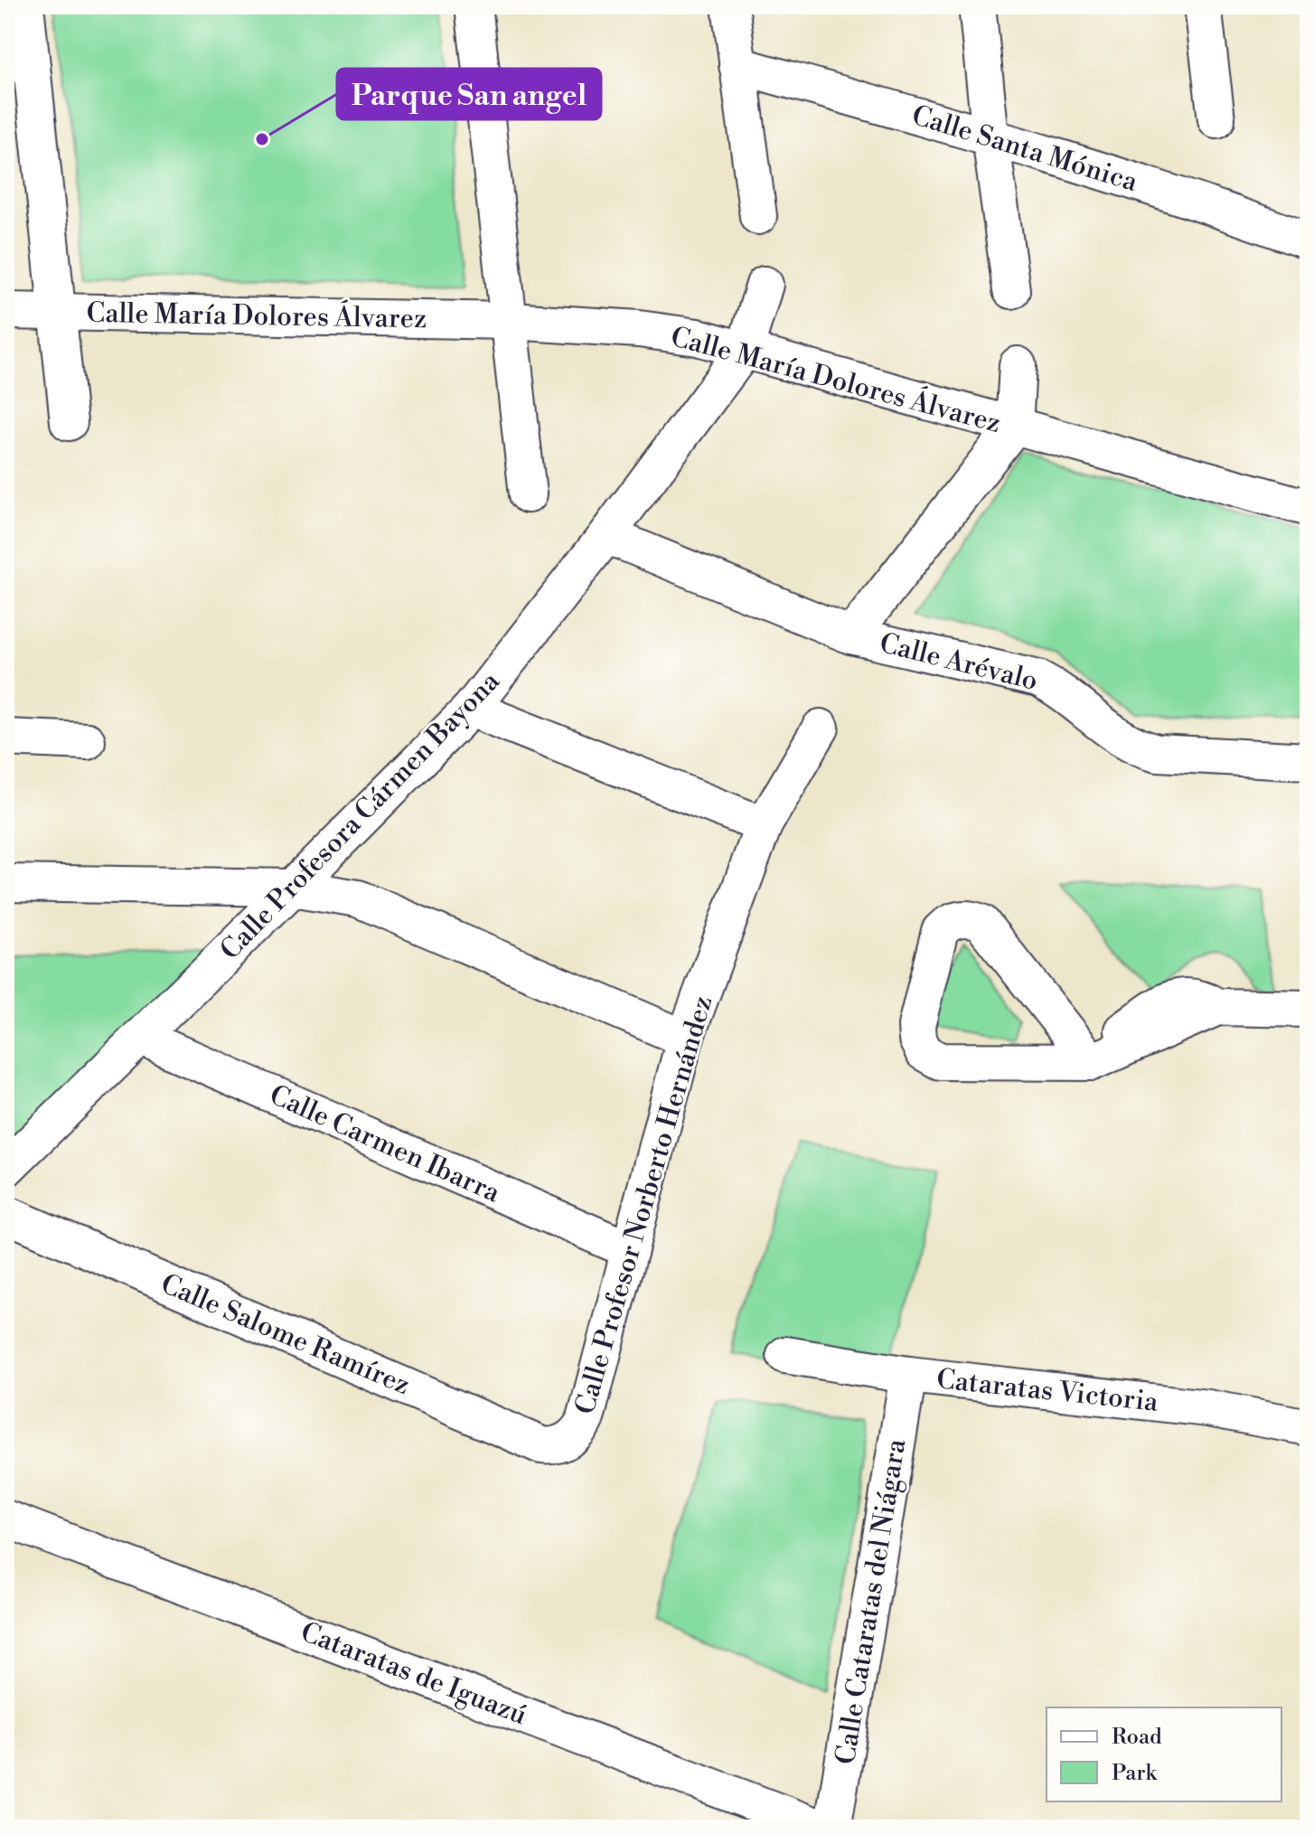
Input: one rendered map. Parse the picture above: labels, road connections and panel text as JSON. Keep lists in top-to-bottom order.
{
  "streets": {
    "street": [
      "Calle Santa Mónica",
      "Calle María Dolores Álvarez",
      "Calle Arévalo",
      "Calle Profesora Cármen Bayona",
      "Calle Carmen Ibarra",
      "Calle Profesor Norberto Hernández",
      "Calle Salome Ramírez",
      "Cataratas Victoria",
      "Calle Cataratas del Niágara",
      "Cataratas de Iguazú"
    ]
  },
  "crossings": [
    ["Calle María Dolores Álvarez", "Calle Profesora Cármen Bayona"],
    ["Calle Arévalo", "Calle Profesora Cármen Bayona"],
    ["Calle Profesora Cármen Bayona", "Calle Carmen Ibarra"],
    ["Calle Carmen Ibarra", "Calle Profesor Norberto Hernández"],
    ["Calle Profesor Norberto Hernández", "Calle Salome Ramírez"],
    ["Cataratas Victoria", "Calle Cataratas del Niágara"]
  ],
  "places": ["Parque San angel"],
  "legend": ["Road", "Park"]
}
